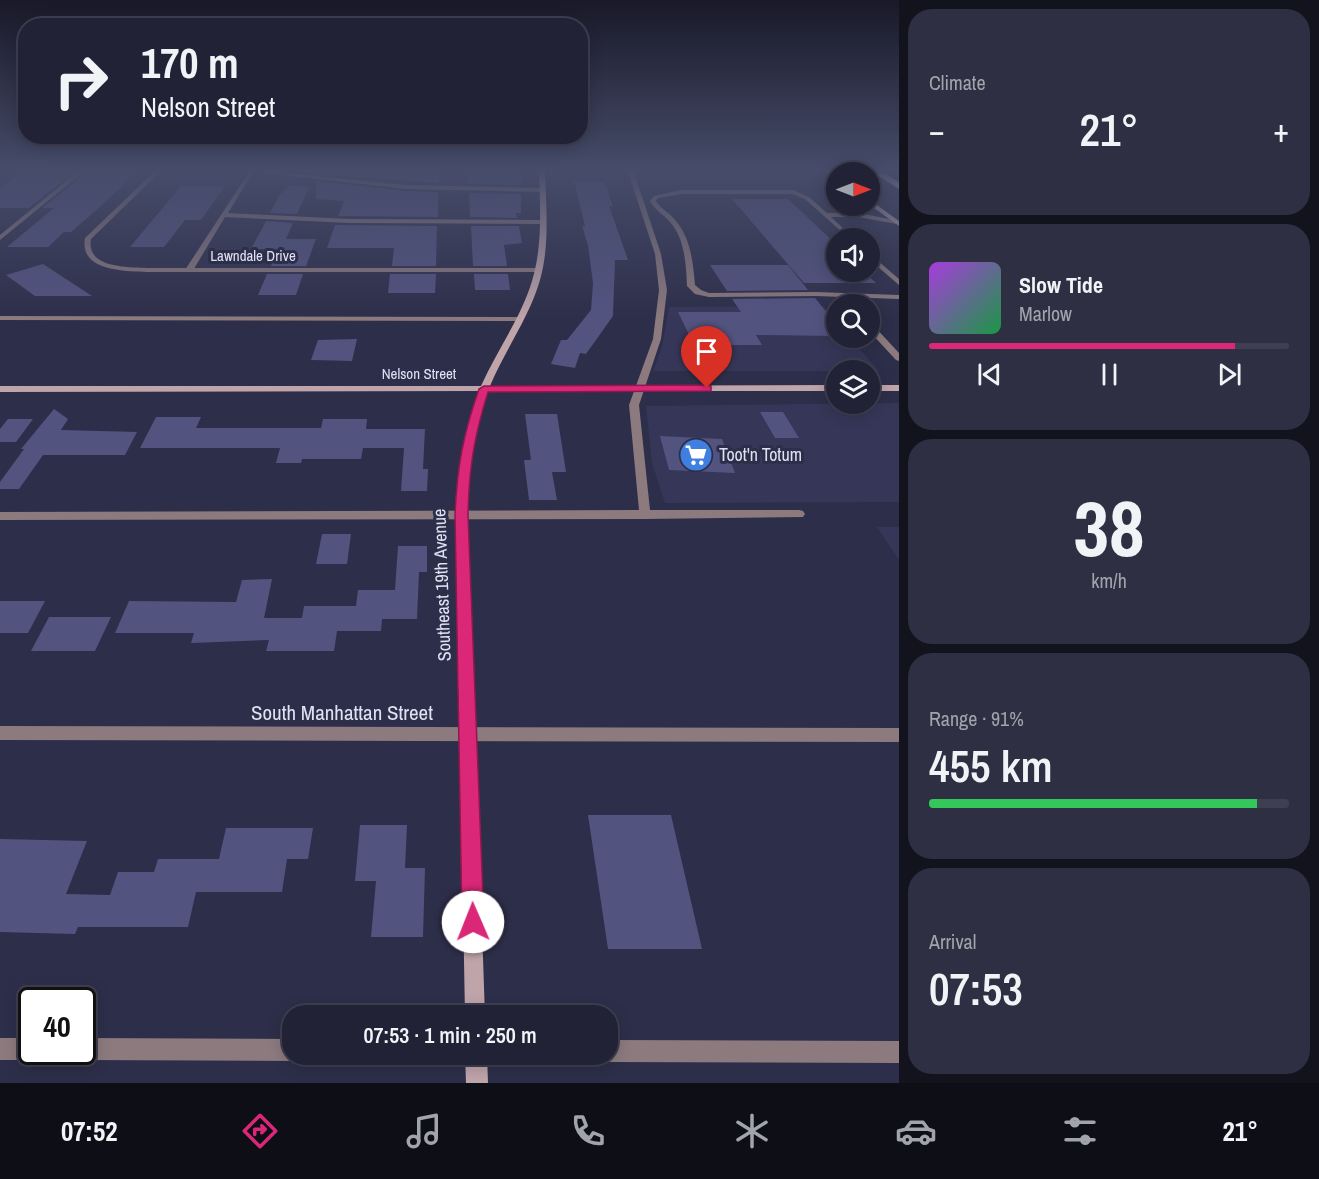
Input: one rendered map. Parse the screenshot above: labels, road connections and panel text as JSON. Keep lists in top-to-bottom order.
{
  "streets": {
    "street": [
      "Lawndale Drive",
      "Nelson Street",
      "Southeast 19th Avenue",
      "South Manhattan Street"
    ]
  },
  "crossings": [
    ["Lawndale Drive", "Southeast 19th Avenue"],
    ["Nelson Street", "Southeast 19th Avenue"],
    ["Southeast 19th Avenue", "South Manhattan Street"]
  ],
  "places": {
    "supermarket": ["Toot'n Totum"]
  },
  "north": "right",
  "page": {
    "tile": [
      "Climate",
      ["38", "km/h"],
      ["Range · 91%", "455 km"],
      ["Arrival", "07:53"]
    ],
    "turn": ["170 m", "Nelson Street"],
    "heat": ["−", "21°", "+"],
    "song": ["Slow Tide", "Marlow"],
    "limit": "40",
    "trip": "07:53 · 1 min · 250 m",
    "tabs": ["07:52", "21°"]
  }
}
